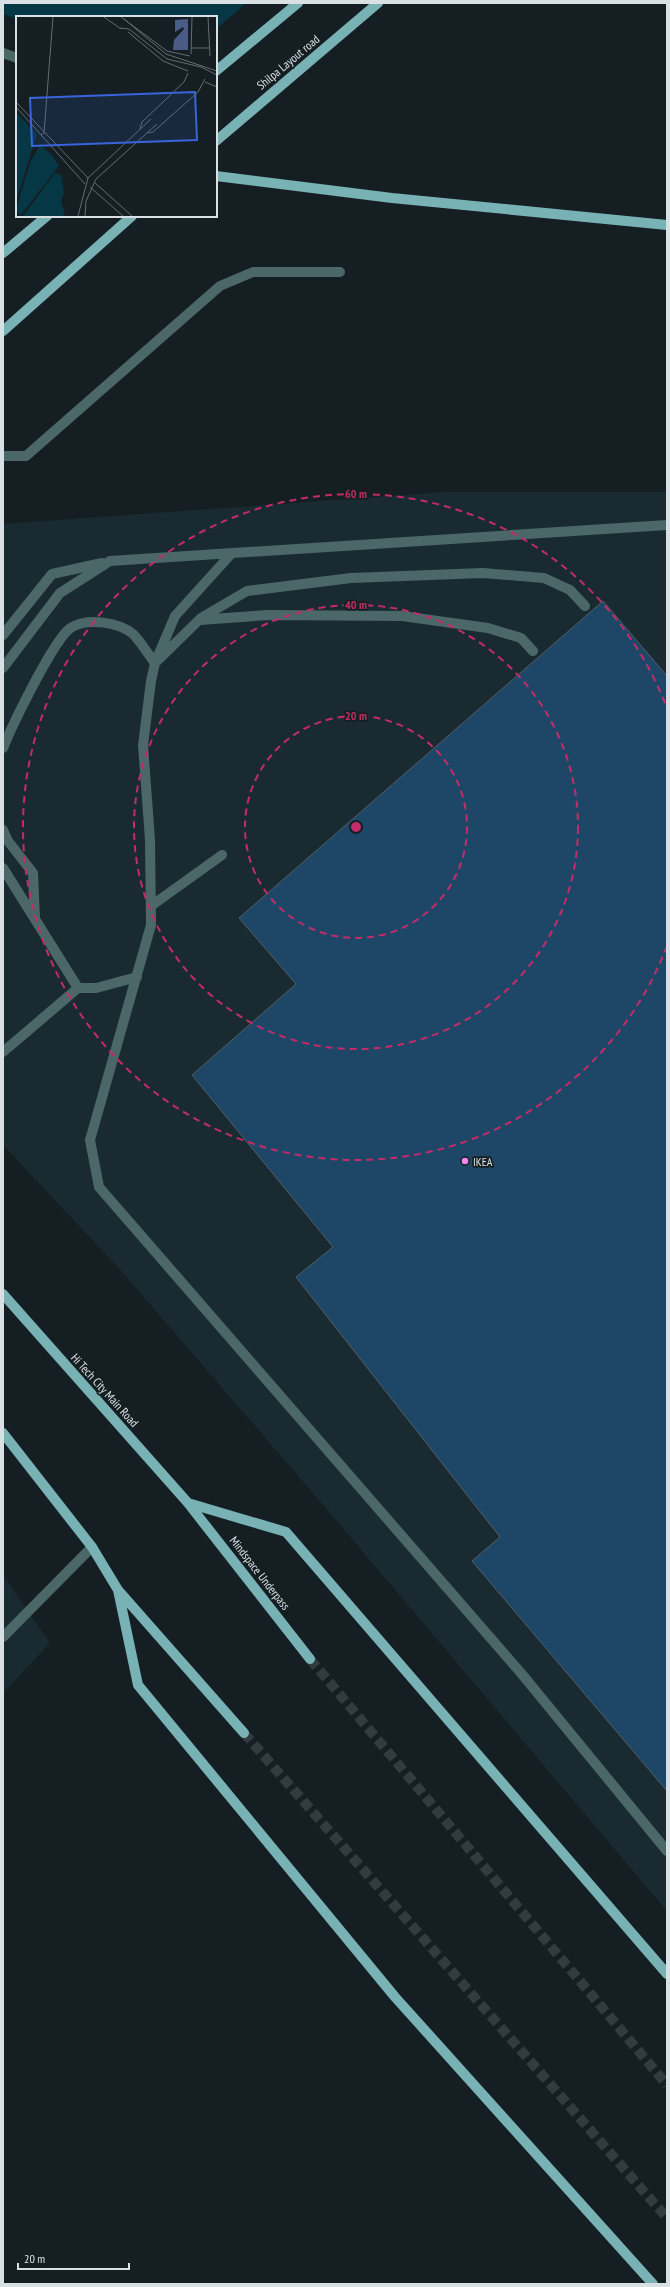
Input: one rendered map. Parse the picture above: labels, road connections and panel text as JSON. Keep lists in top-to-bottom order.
{
  "streets": {
    "main road": ["Shilpa Layout road", "Hi Tech City Main Road", "Mindspace Underpass"]
  },
  "crossings": [
    ["Hi Tech City Main Road", "Mindspace Underpass"]
  ],
  "places": ["IKEA"],
  "scale_bar": "20 m",
  "rings": ["60 m", "40 m", "20 m"]
}
